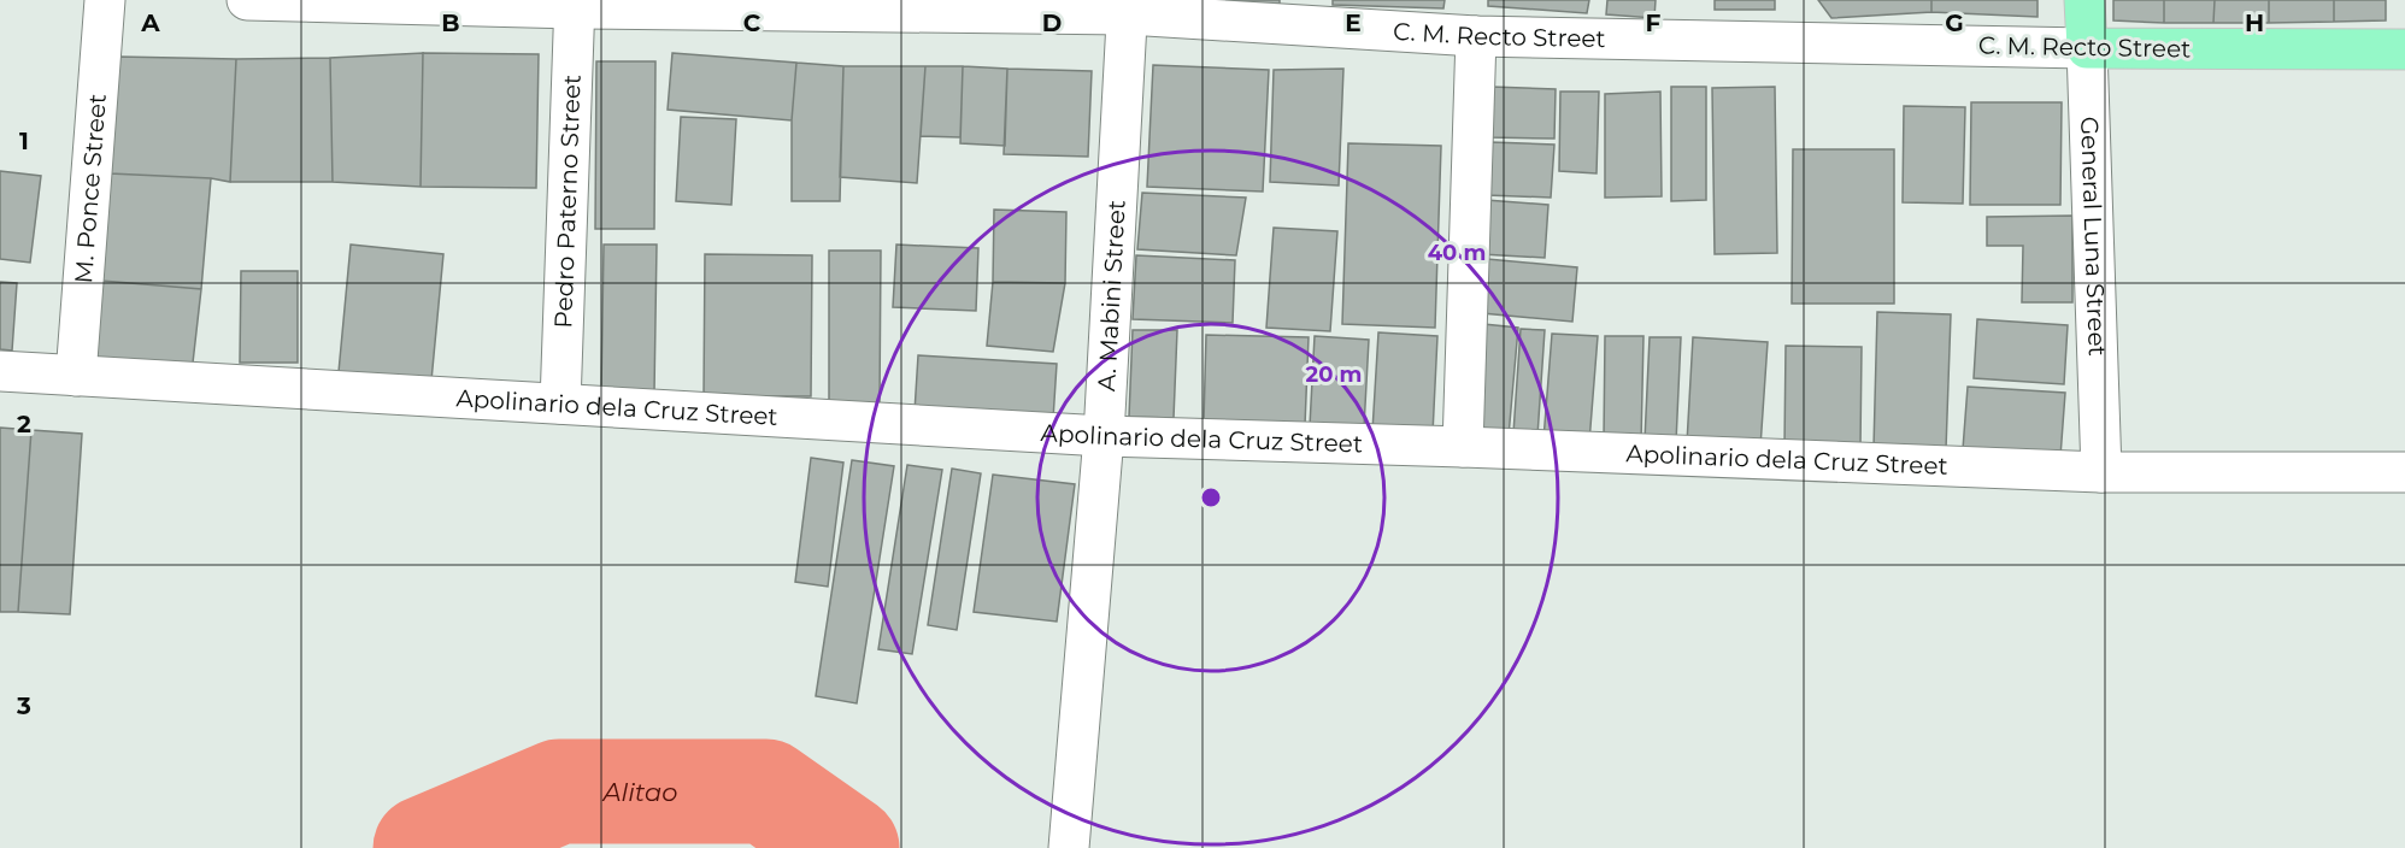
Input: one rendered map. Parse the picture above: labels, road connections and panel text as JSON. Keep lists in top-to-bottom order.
{
  "streets": {
    "main road": ["C. M. Recto Street", "General Luna Street"],
    "street": [
      "M. Ponce Street",
      "Pedro Paterno Street",
      "A. Mabini Street",
      "Apolinario dela Cruz Street"
    ]
  },
  "crossings": [
    ["C. M. Recto Street", "Pedro Paterno Street"],
    ["C. M. Recto Street", "General Luna Street"],
    ["C. M. Recto Street", "A. Mabini Street"],
    ["M. Ponce Street", "Apolinario dela Cruz Street"],
    ["Pedro Paterno Street", "Apolinario dela Cruz Street"],
    ["General Luna Street", "Apolinario dela Cruz Street"],
    ["A. Mabini Street", "Apolinario dela Cruz Street"]
  ],
  "water": ["Alitao"],
  "grid": {
    "columns": [
      "A",
      "B",
      "C",
      "D",
      "E",
      "F",
      "G",
      "H"
    ],
    "rows": ["1", "2", "3"]
  },
  "rings": ["40 m", "20 m"]
}
